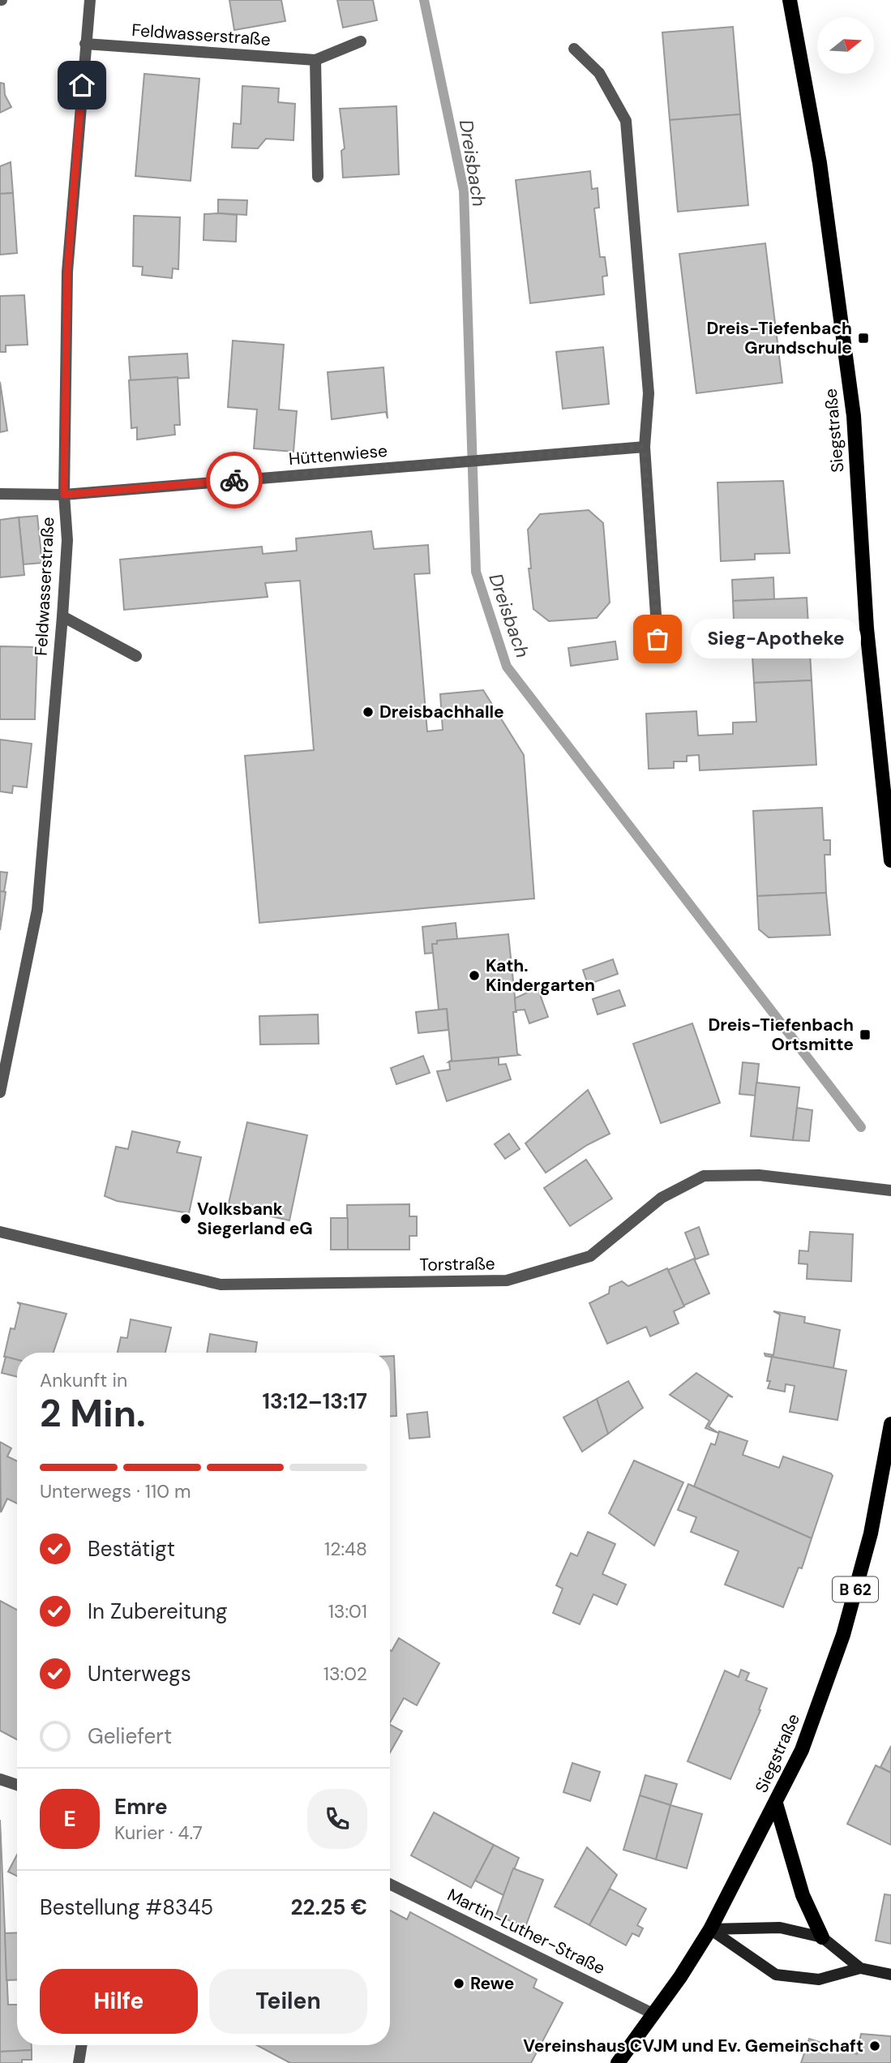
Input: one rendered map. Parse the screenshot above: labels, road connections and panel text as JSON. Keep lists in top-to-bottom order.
{
  "streets": {
    "main road": ["Siegstraße", "B 62"],
    "street": [
      "Feldwasserstraße",
      "Hüttenwiese",
      "Torstraße",
      "Martin-Luther-Straße"
    ]
  },
  "crossings": [
    ["Feldwasserstraße", "Hüttenwiese"],
    ["Siegstraße", "Martin-Luther-Straße"]
  ],
  "water": ["Dreisbach"],
  "places": {
    "transit": ["Dreis-Tiefenbach Grundschule", "Dreis-Tiefenbach Ortsmitte"],
    "other": [
      "Sieg-Apotheke",
      "Dreisbachhalle",
      "Kath. Kindergarten",
      "Volksbank Siegerland eG",
      "Rewe",
      "Vereinshaus CVJM und Ev. Gemeinschaft"
    ]
  },
  "north": "right",
  "page": {
    "bubble": "Sieg-Apotheke",
    "heading": ["2 Min.", "Ankunft in", "13:12–13:17"],
    "panel": [
      "Emre",
      "Kurier · 4.7",
      "Bestellung #8345",
      "22.25 €"
    ],
    "bar": "Unterwegs · 110 m",
    "list": [
      ["Bestätigt", "12:48"],
      ["In Zubereitung", "13:01"],
      ["Unterwegs", "13:02"],
      "Geliefert"
    ],
    "round": "E",
    "buttons": ["Hilfe", "Teilen"]
  }
}
